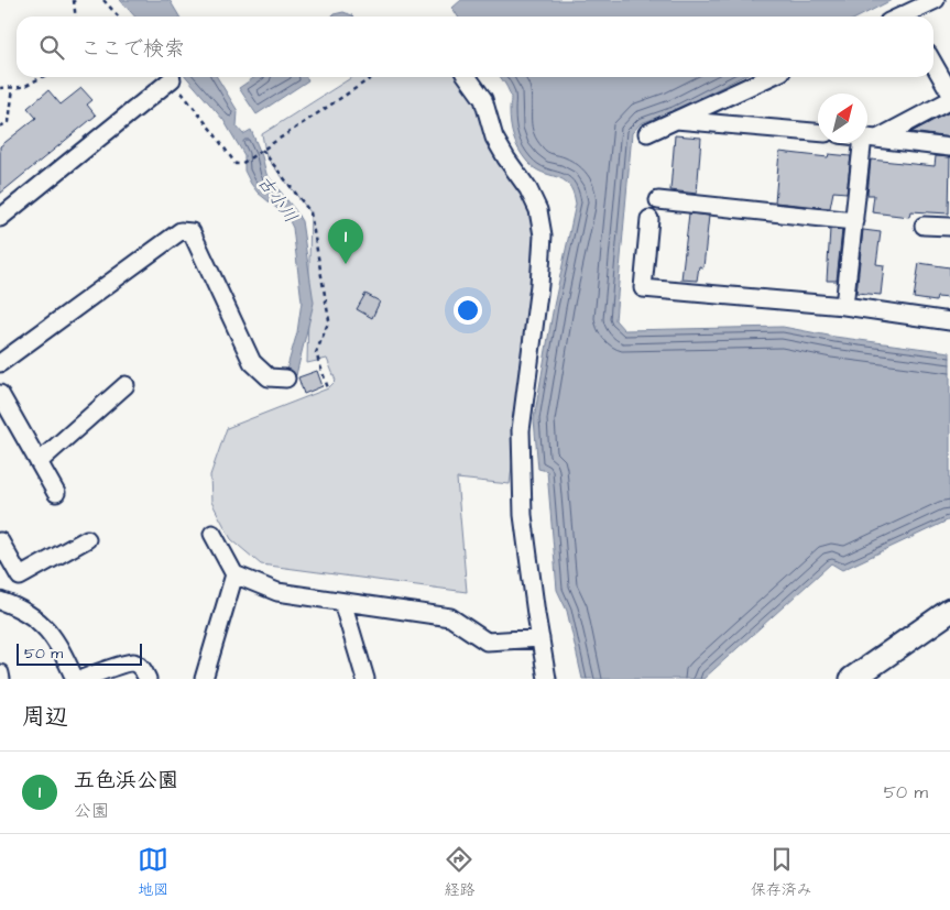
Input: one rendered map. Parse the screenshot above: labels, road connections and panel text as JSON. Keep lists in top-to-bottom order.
{
  "water": ["古小川"],
  "scale_bar": "50 m",
  "north": "top right",
  "page": {
    "search": "ここで検索",
    "pins": "1",
    "scale": "50 m",
    "heading": "周辺",
    "list": [
      {
        "mark": "1",
        "name": "五色浜公園",
        "note": "公園",
        "value": "50 m"
      }
    ],
    "nav": ["地図", "経路", "保存済み"]
  }
}
